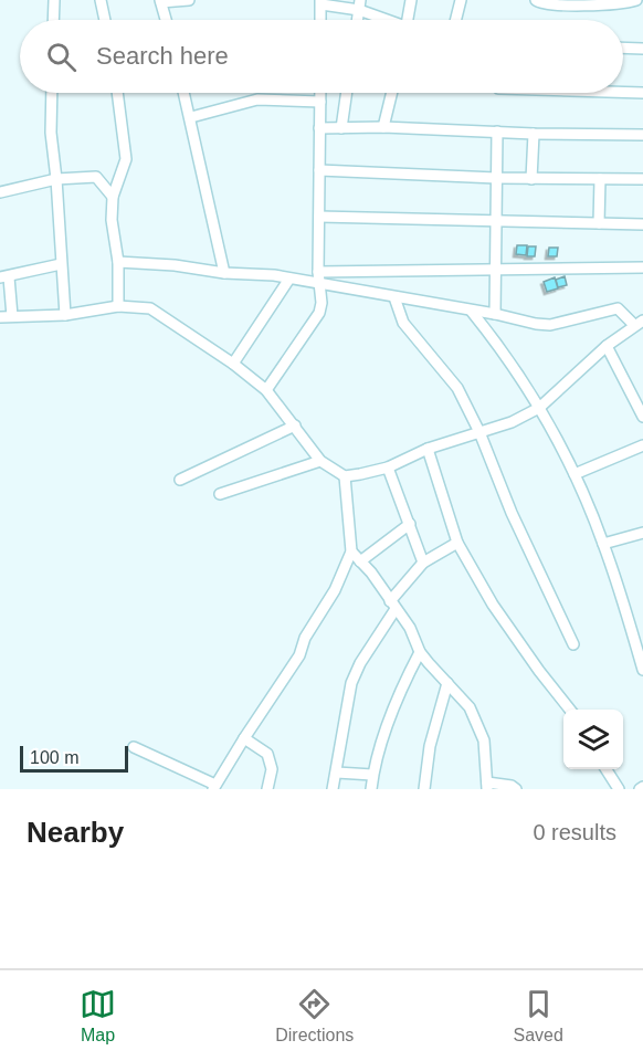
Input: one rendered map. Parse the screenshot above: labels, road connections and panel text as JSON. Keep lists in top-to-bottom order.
{
  "scale_bar": "100 m",
  "page": {
    "search": "Search here",
    "scale": "100 m",
    "heading": ["Nearby", "0 results"],
    "nav": ["Map", "Directions", "Saved"]
  }
}
